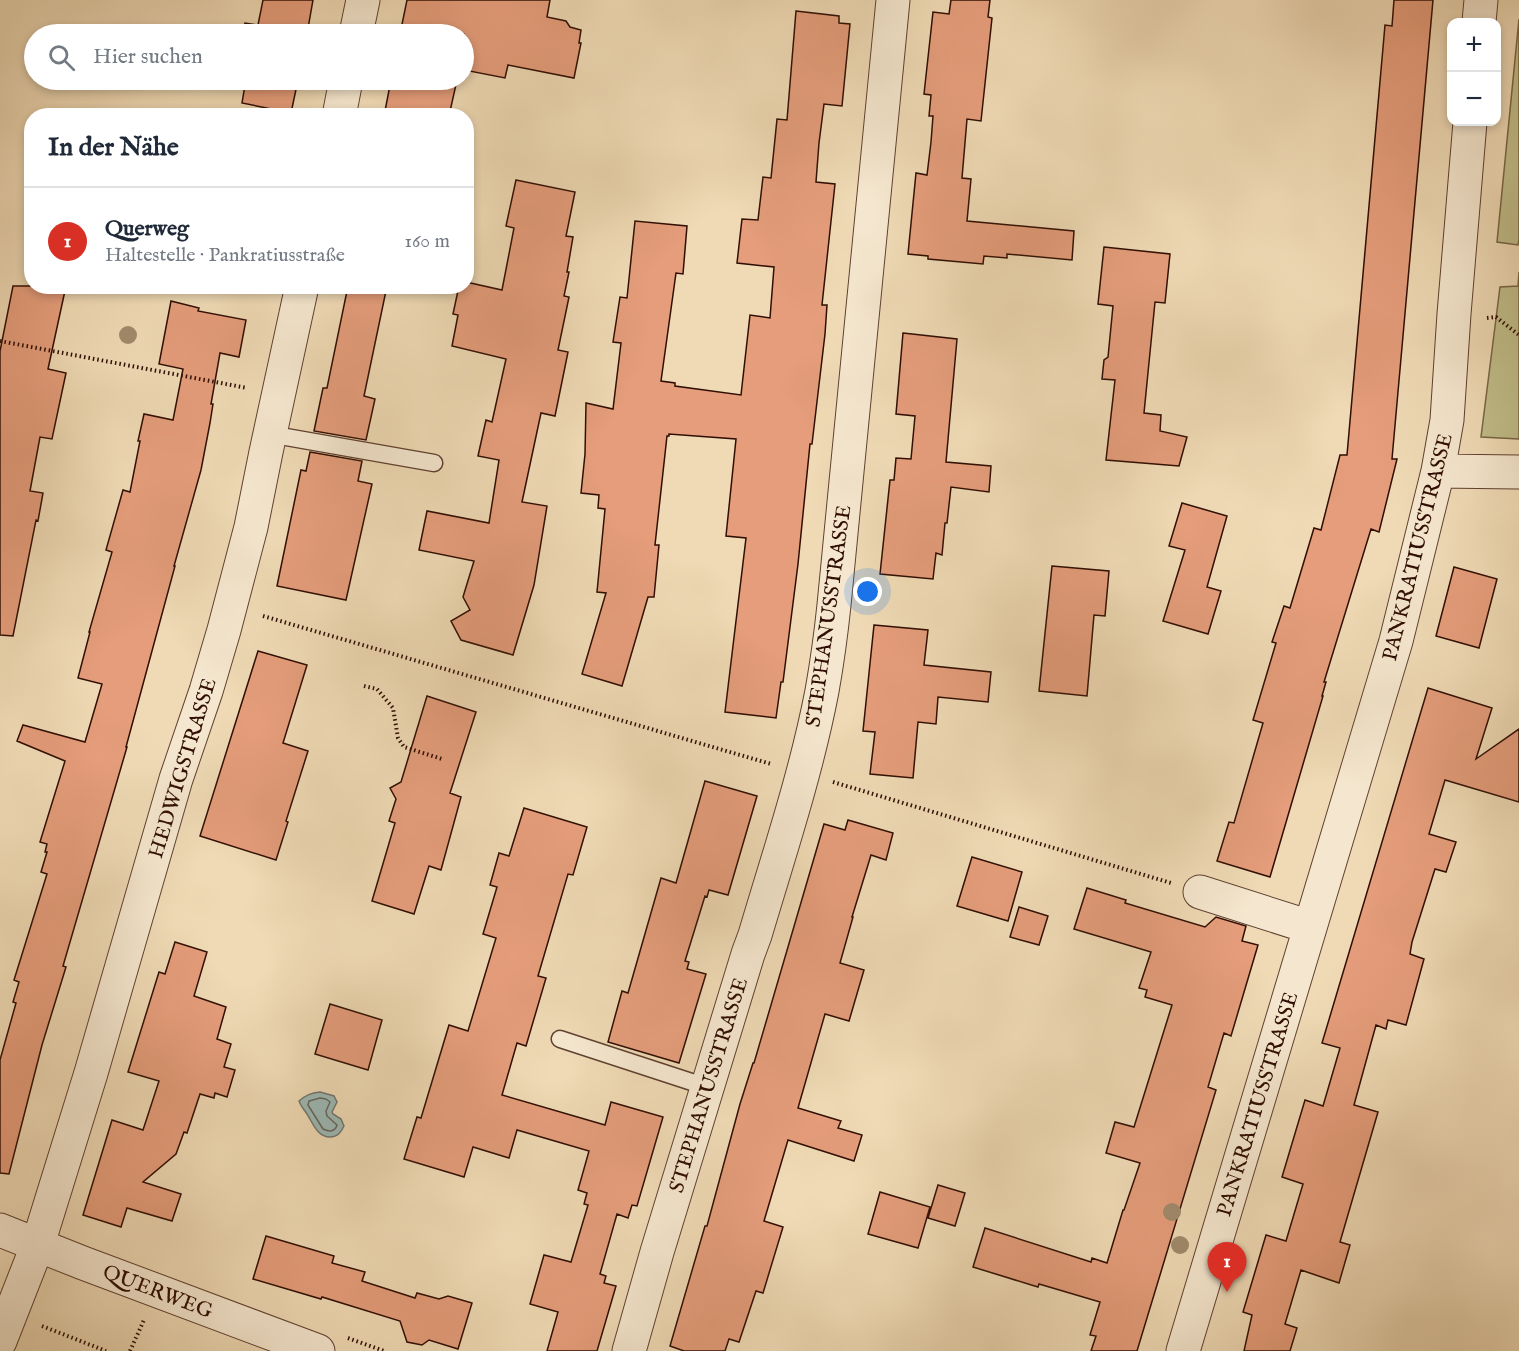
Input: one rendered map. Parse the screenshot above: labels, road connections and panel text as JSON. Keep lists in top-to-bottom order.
{
  "streets": {
    "street": [
      "PANKRATIUSSTRASSE",
      "STEPHANUSSTRASSE",
      "HEDWIGSTRASSE",
      "QUERWEG"
    ]
  },
  "crossings": [
    ["HEDWIGSTRASSE", "QUERWEG"]
  ],
  "page": {
    "map_buttons": ["+", "−"],
    "search": "Hier suchen",
    "heading": "In der Nähe",
    "list": [
      {
        "mark": "1",
        "name": "Querweg",
        "note": "Haltestelle · Pankratiusstraße",
        "value": "160 m"
      }
    ],
    "pins": "1"
  }
}
